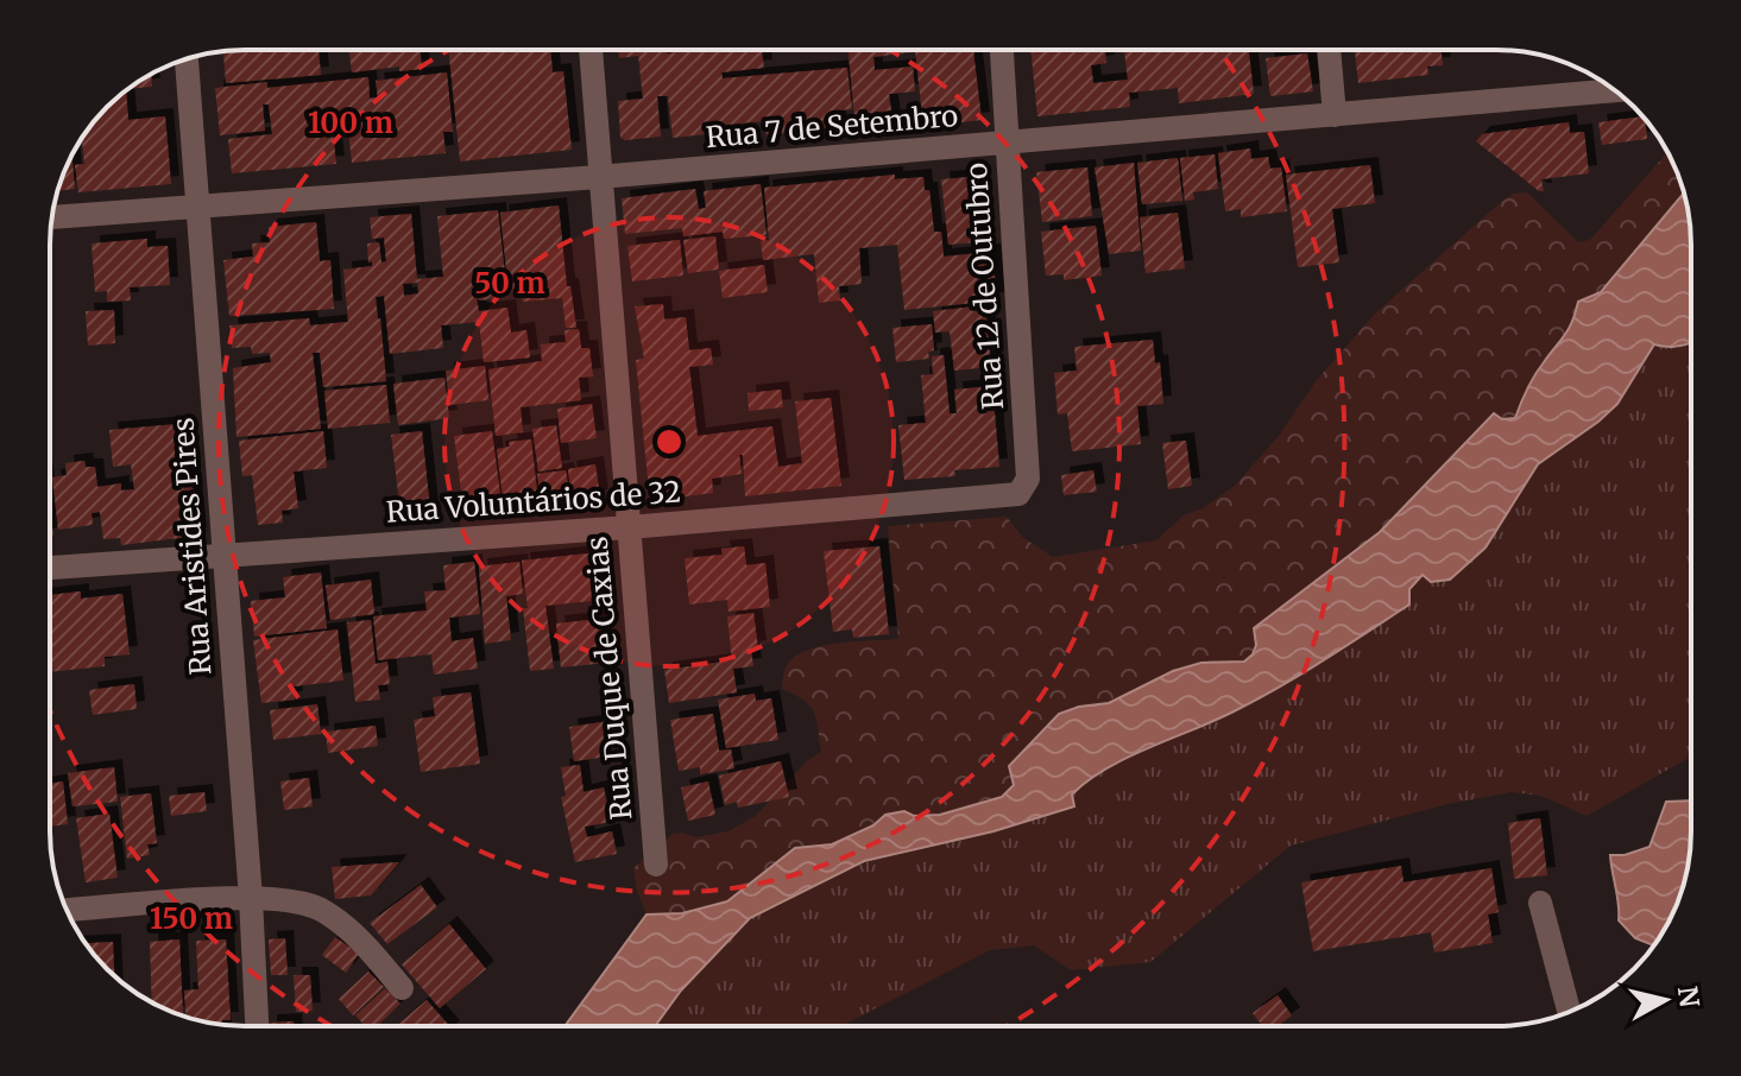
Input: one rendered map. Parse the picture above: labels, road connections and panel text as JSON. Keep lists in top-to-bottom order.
{
  "streets": {
    "street": [
      "Rua 7 de Setembro",
      "Rua 12 de Outubro",
      "Rua Voluntários de 32",
      "Rua Aristides Pires",
      "Rua Duque de Caxias"
    ]
  },
  "crossings": [
    ["Rua 7 de Setembro", "Rua 12 de Outubro"],
    ["Rua 7 de Setembro", "Rua Aristides Pires"],
    ["Rua 7 de Setembro", "Rua Duque de Caxias"],
    ["Rua 12 de Outubro", "Rua Voluntários de 32"],
    ["Rua Voluntários de 32", "Rua Aristides Pires"],
    ["Rua Voluntários de 32", "Rua Duque de Caxias"]
  ],
  "north": "right",
  "rings": ["100 m", "50 m", "150 m"]
}
